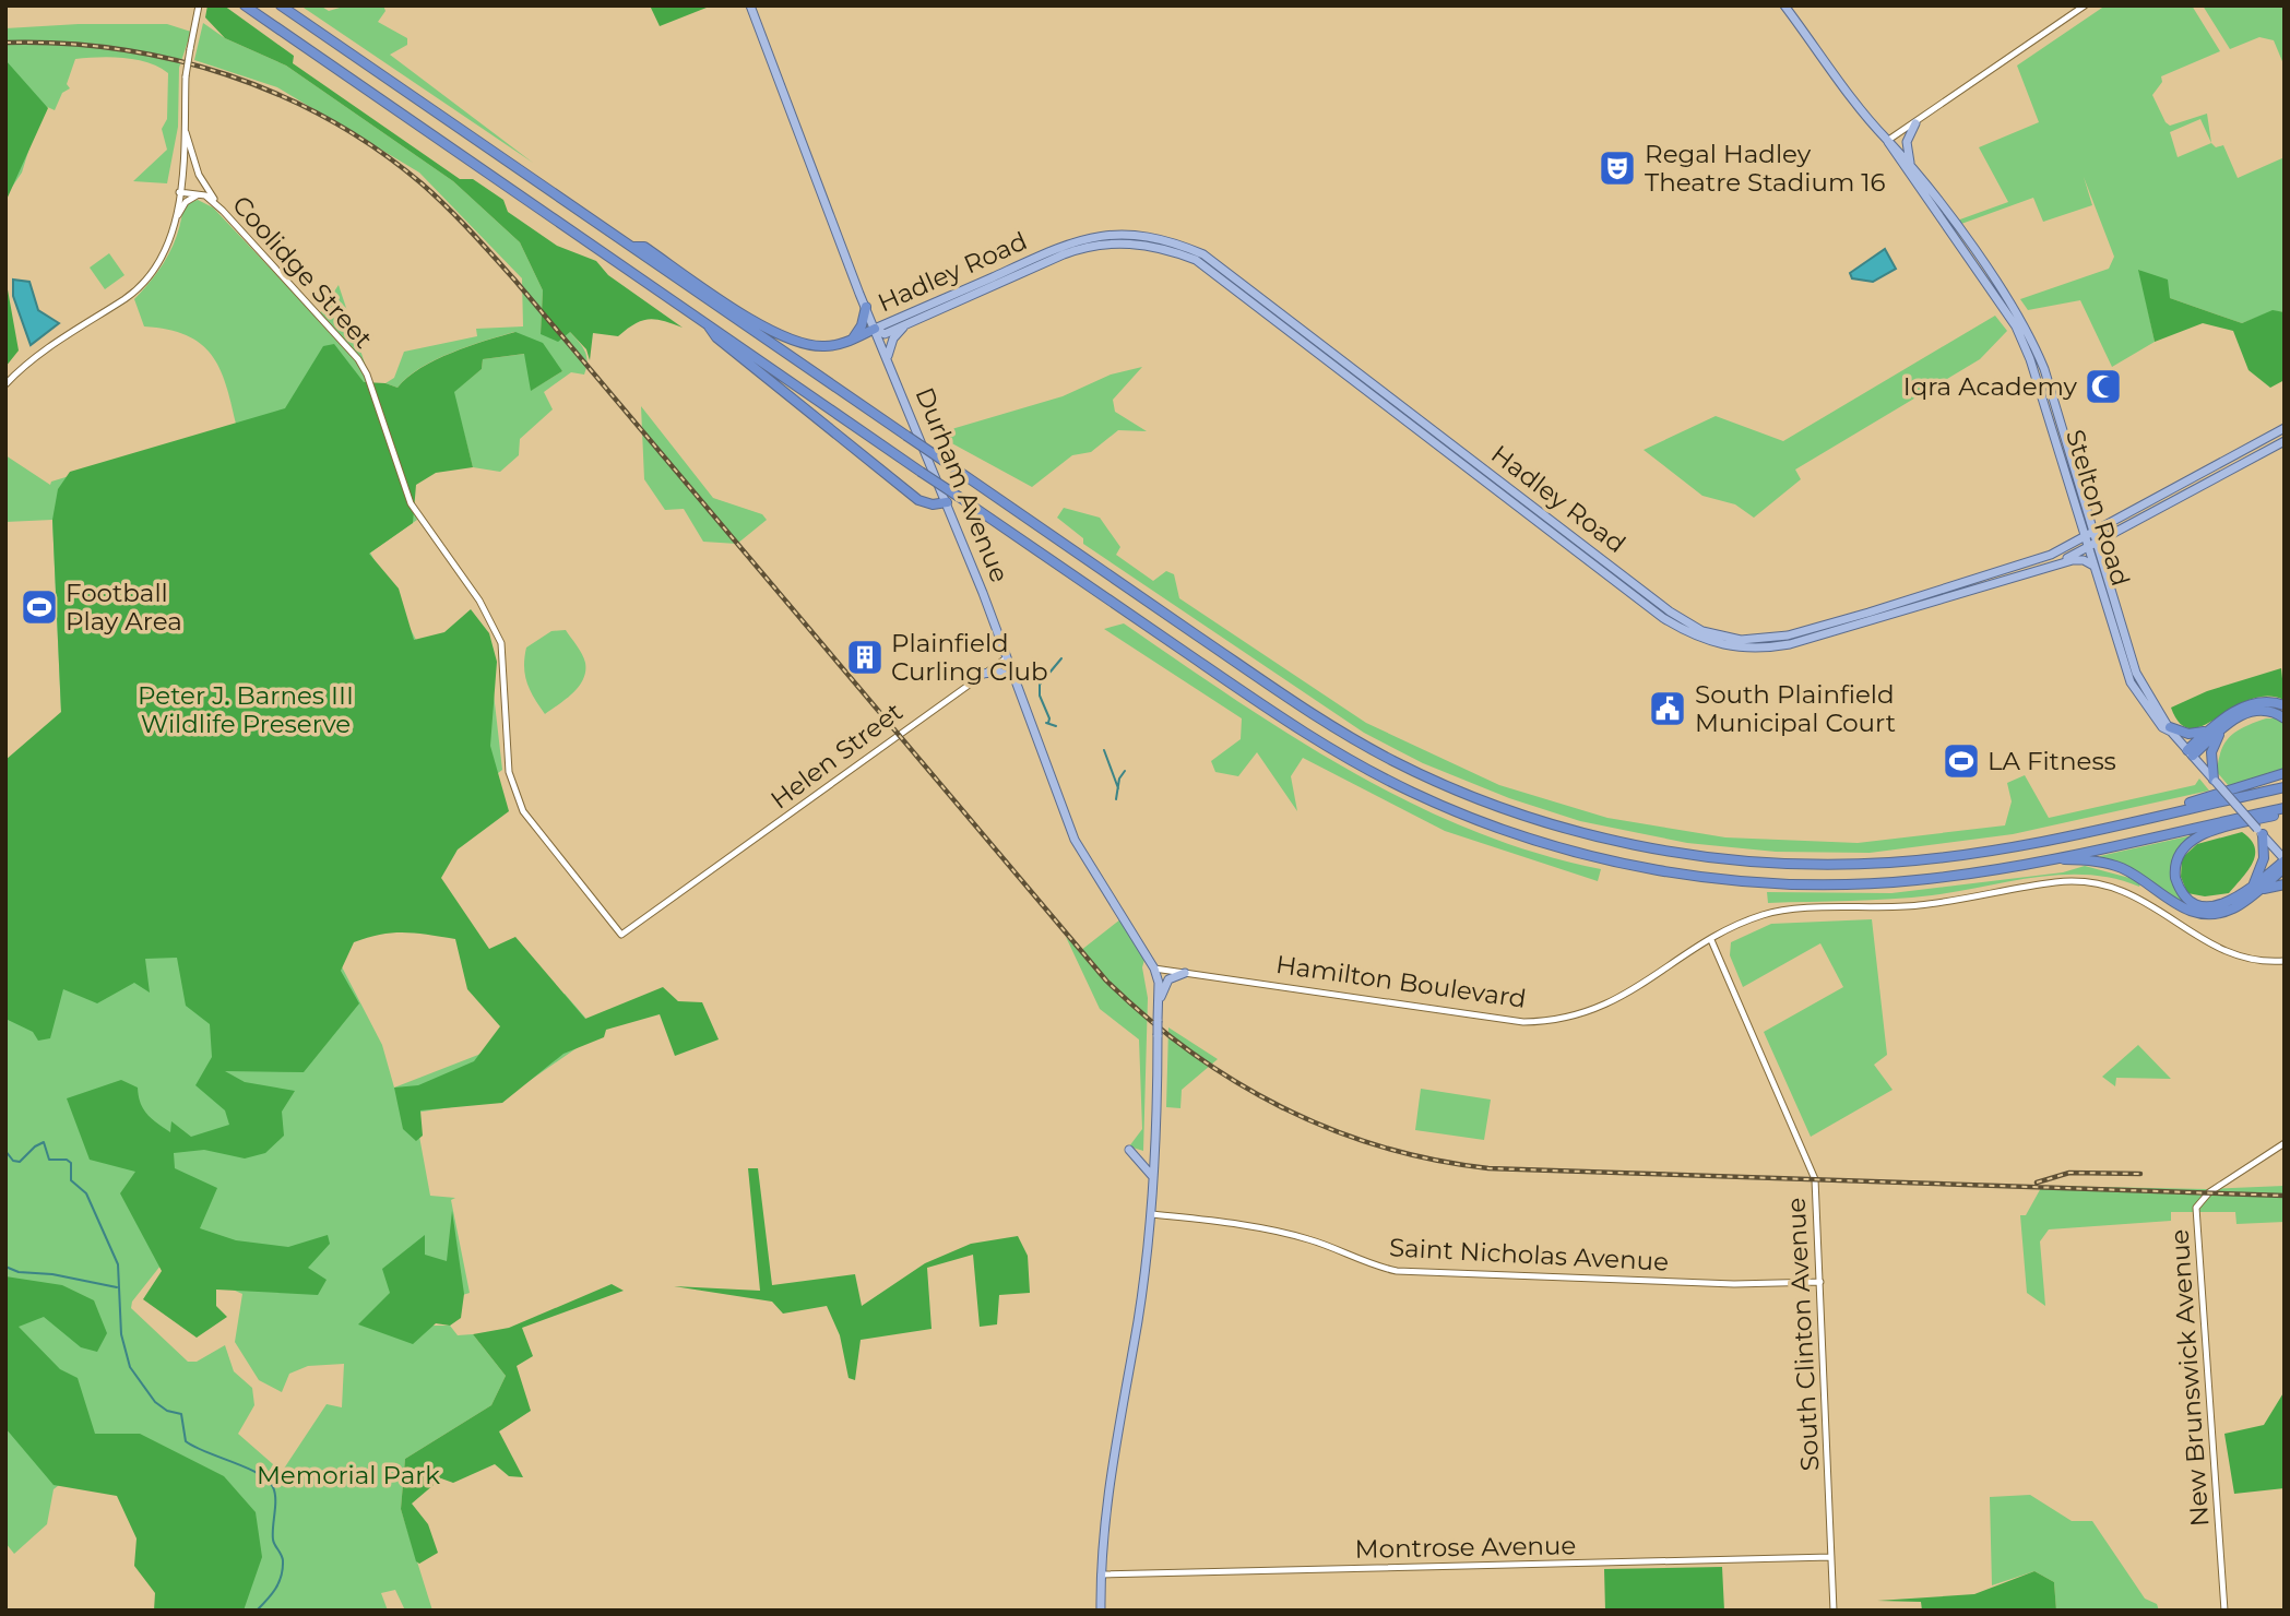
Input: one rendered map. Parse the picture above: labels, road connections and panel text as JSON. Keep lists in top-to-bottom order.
{
  "streets": {
    "main road": ["Hadley Road", "Durham Avenue", "Stelton Road"],
    "street": [
      "Coolidge Street",
      "Helen Street",
      "Hamilton Boulevard",
      "Saint Nicholas Avenue",
      "South Clinton Avenue",
      "New Brunswick Avenue",
      "Montrose Avenue"
    ]
  },
  "crossings": [
    ["Coolidge Street", "Helen Street"],
    ["Hadley Road", "Durham Avenue"],
    ["Hadley Road", "Stelton Road"],
    ["Durham Avenue", "Helen Street"],
    ["Durham Avenue", "Hamilton Boulevard"],
    ["Hamilton Boulevard", "South Clinton Avenue"],
    ["Saint Nicholas Avenue", "South Clinton Avenue"],
    ["South Clinton Avenue", "Montrose Avenue"]
  ],
  "parks": ["Peter J. Barnes III Wildlife Preserve", "Memorial Park"],
  "places": {
    "theatre": ["Regal Hadley Theatre Stadium 16"],
    "mosque": ["Iqra Academy"],
    "sports": ["Football Play Area", "LA Fitness"],
    "building": ["Plainfield Curling Club"],
    "public building": ["South Plainfield Municipal Court"]
  }
}
